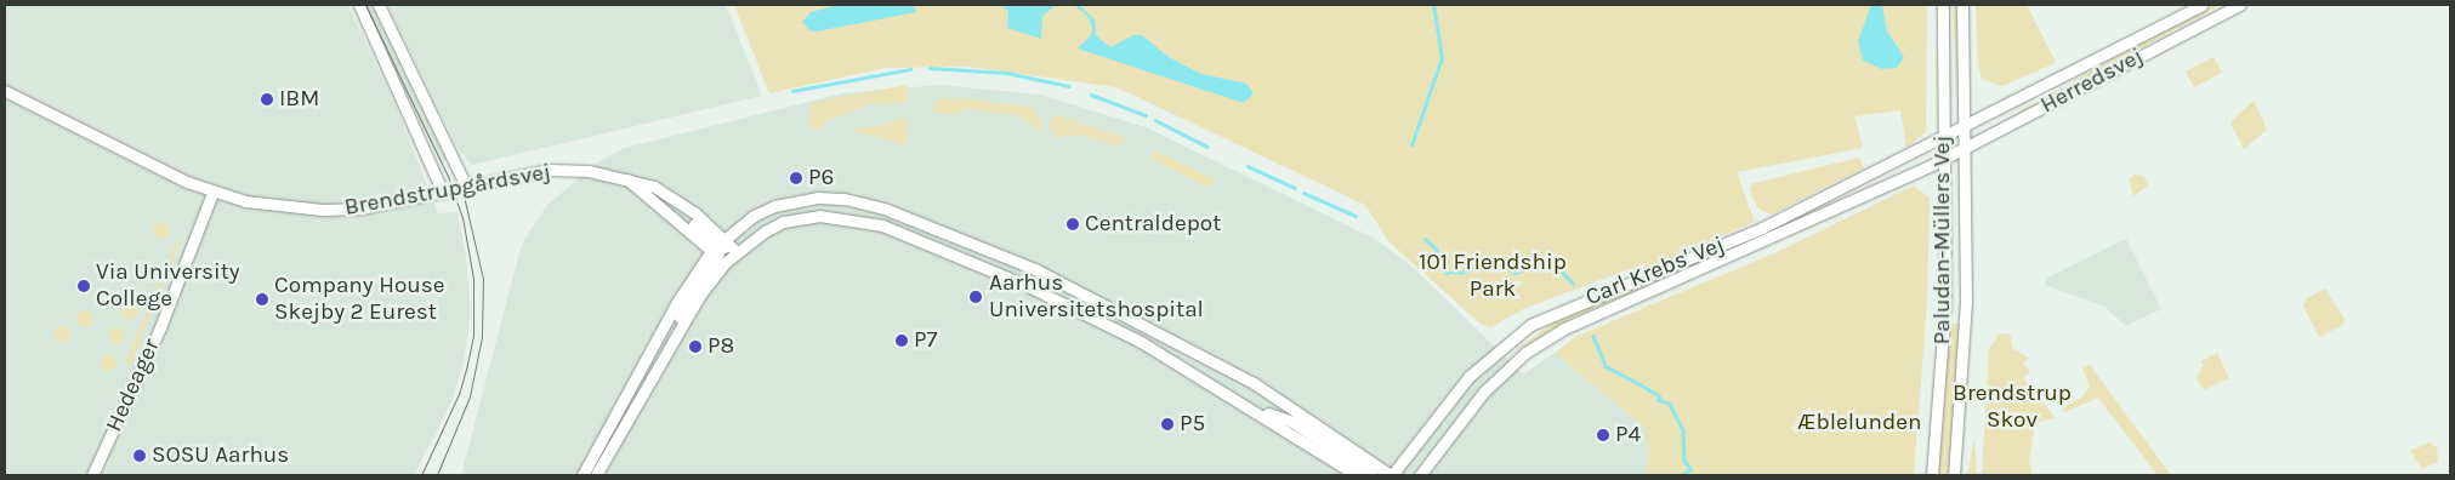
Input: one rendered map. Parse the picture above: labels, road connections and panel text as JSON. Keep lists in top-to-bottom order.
{
  "streets": {
    "street": [
      "Herredsvej",
      "Brendstrupgårdsvej",
      "Paludan-Müllers Vej",
      "Carl Krebs' Vej",
      "Hedeager"
    ]
  },
  "crossings": [
    ["Herredsvej", "Paludan-Müllers Vej"],
    ["Herredsvej", "Carl Krebs' Vej"],
    ["Brendstrupgårdsvej", "Hedeager"],
    ["Paludan-Müllers Vej", "Carl Krebs' Vej"]
  ],
  "parks": ["101 Friendship Park", "Brendstrup Skov", "Æblelunden"],
  "places": [
    "IBM",
    "P6",
    "Centraldepot",
    "Via University College",
    "Aarhus Universitetshospital",
    "Company House Skejby 2 Eurest",
    "P7",
    "P8",
    "P5",
    "P4",
    "SOSU Aarhus"
  ]
}
